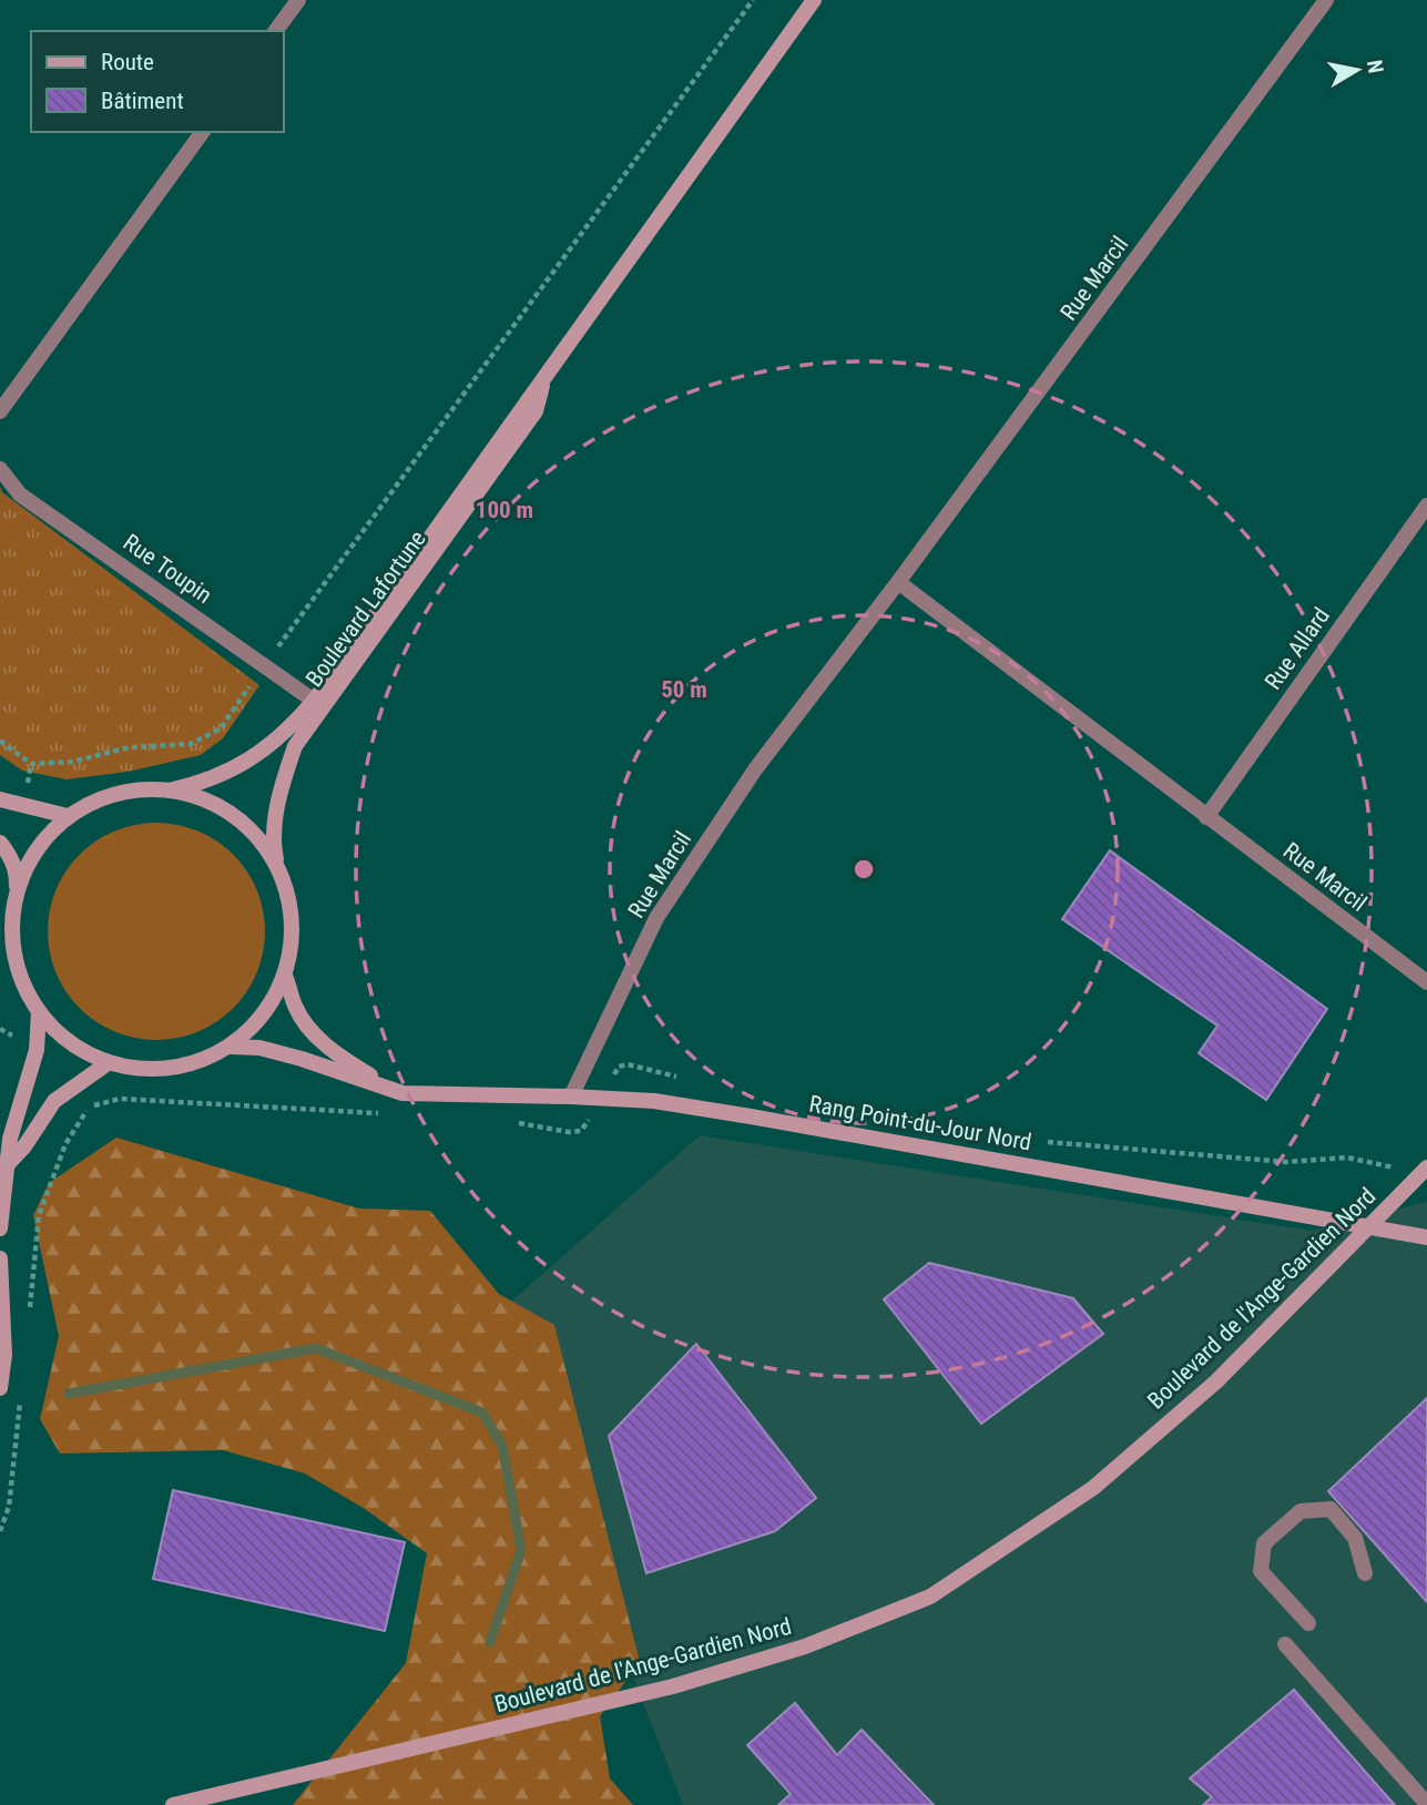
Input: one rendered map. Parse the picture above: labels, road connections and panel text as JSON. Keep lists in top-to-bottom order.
{
  "streets": {
    "street": [
      "Rue Marcil",
      "Rue Toupin",
      "Boulevard Lafortune",
      "Rue Allard",
      "Rang Point-du-Jour Nord",
      "Boulevard de l'Ange-Gardien Nord"
    ]
  },
  "crossings": [
    ["Rue Marcil", "Rue Allard"],
    ["Rue Marcil", "Rang Point-du-Jour Nord"],
    ["Rue Toupin", "Boulevard Lafortune"],
    ["Rang Point-du-Jour Nord", "Boulevard de l'Ange-Gardien Nord"]
  ],
  "legend": ["Route", "Bâtiment"],
  "north": "right",
  "rings": ["100 m", "50 m"]
}
